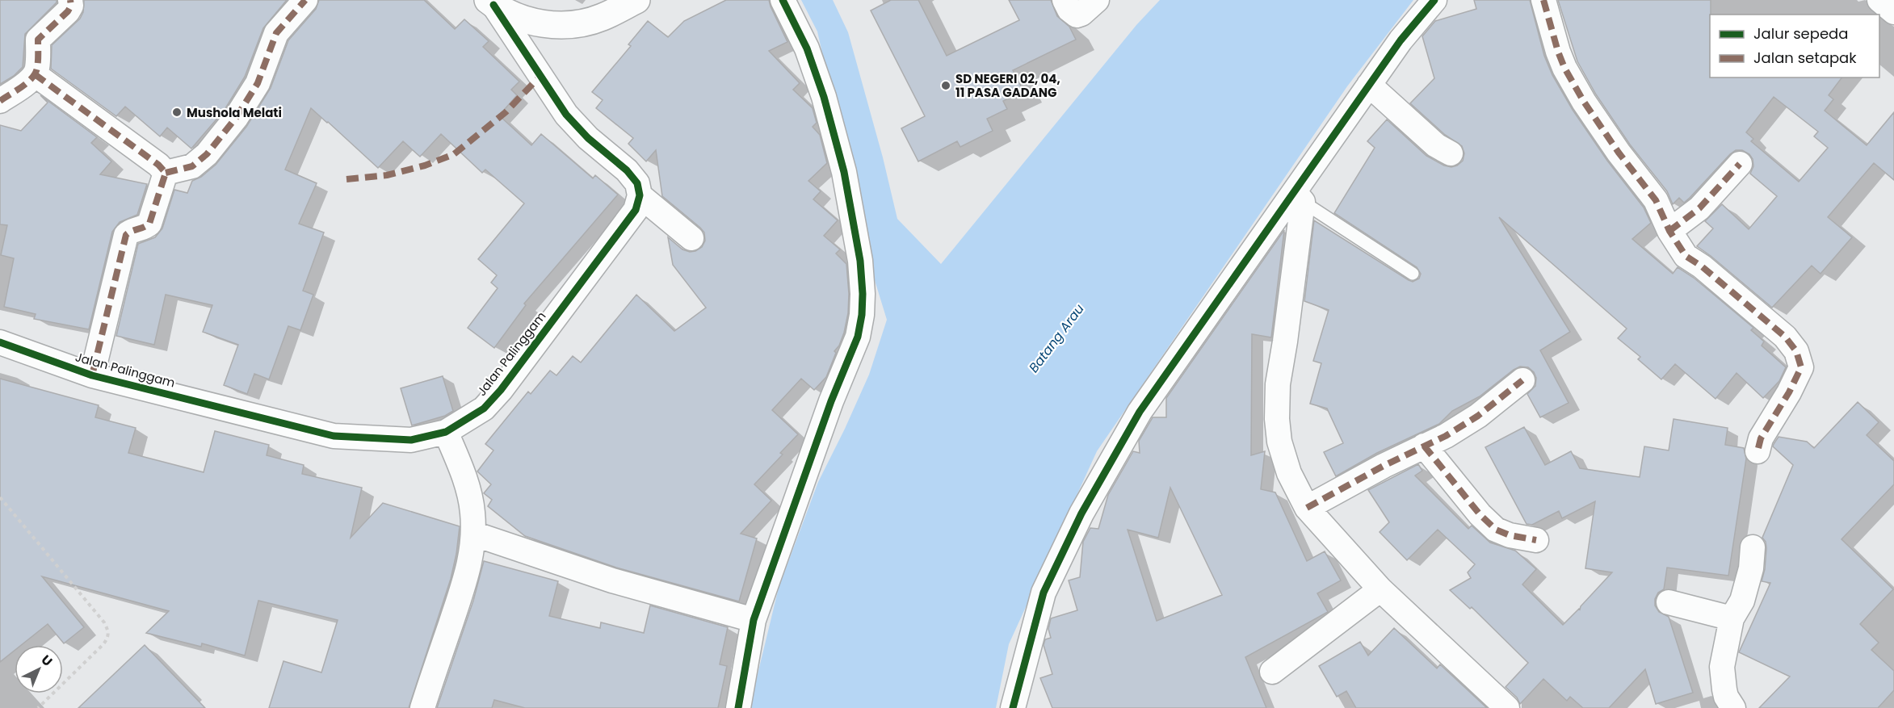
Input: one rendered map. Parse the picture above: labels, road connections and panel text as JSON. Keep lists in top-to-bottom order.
{
  "streets": {
    "street": ["Jalan Palinggam"]
  },
  "water": ["Batang Arau"],
  "places": ["SD NEGERI 02, 04, 11 PASA GADANG", "Mushola Melati"],
  "legend": ["Jalur sepeda", "Jalan setapak"],
  "north": "top right"
}
